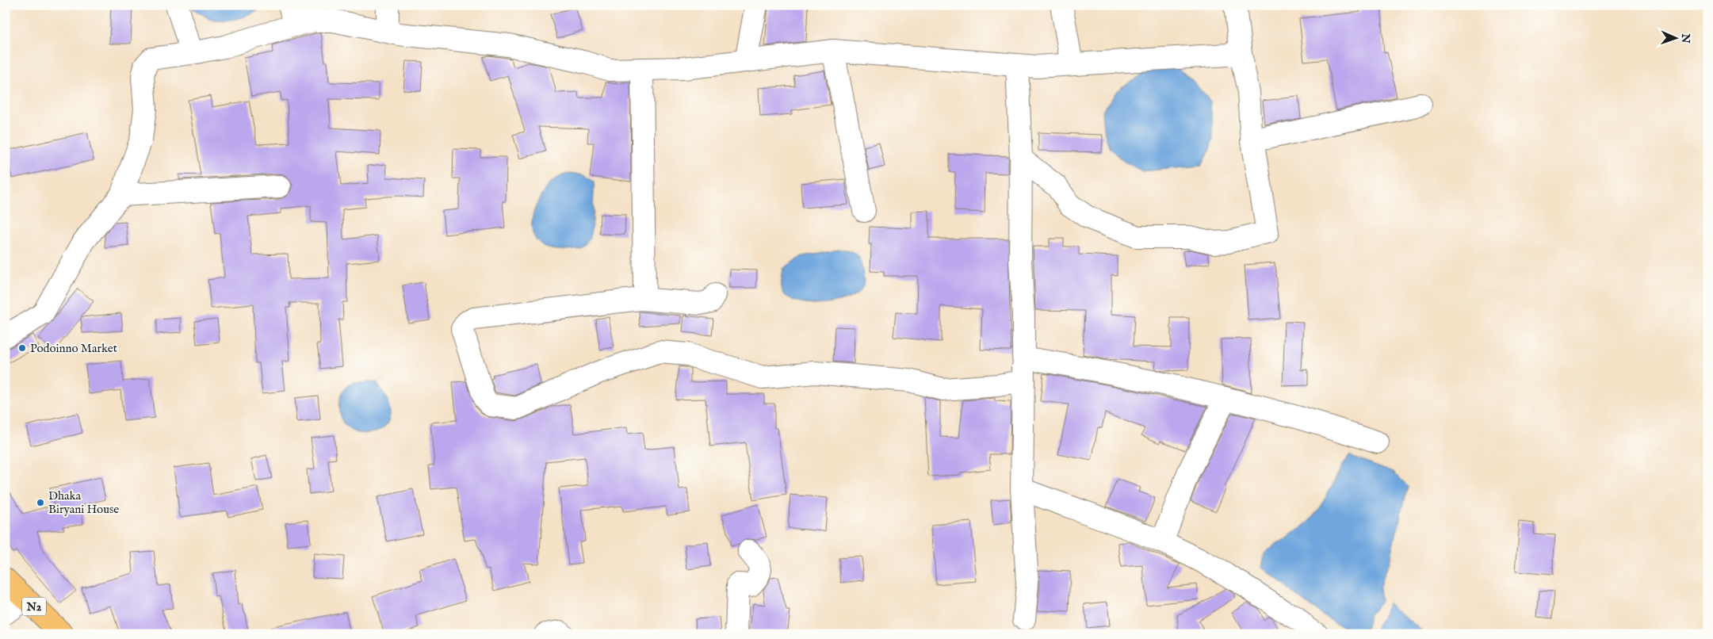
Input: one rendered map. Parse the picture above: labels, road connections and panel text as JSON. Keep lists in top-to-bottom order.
{
  "streets": {
    "highway": ["N2"]
  },
  "places": ["Podoinno Market", "Dhaka Biryani House"],
  "north": "right"
}
